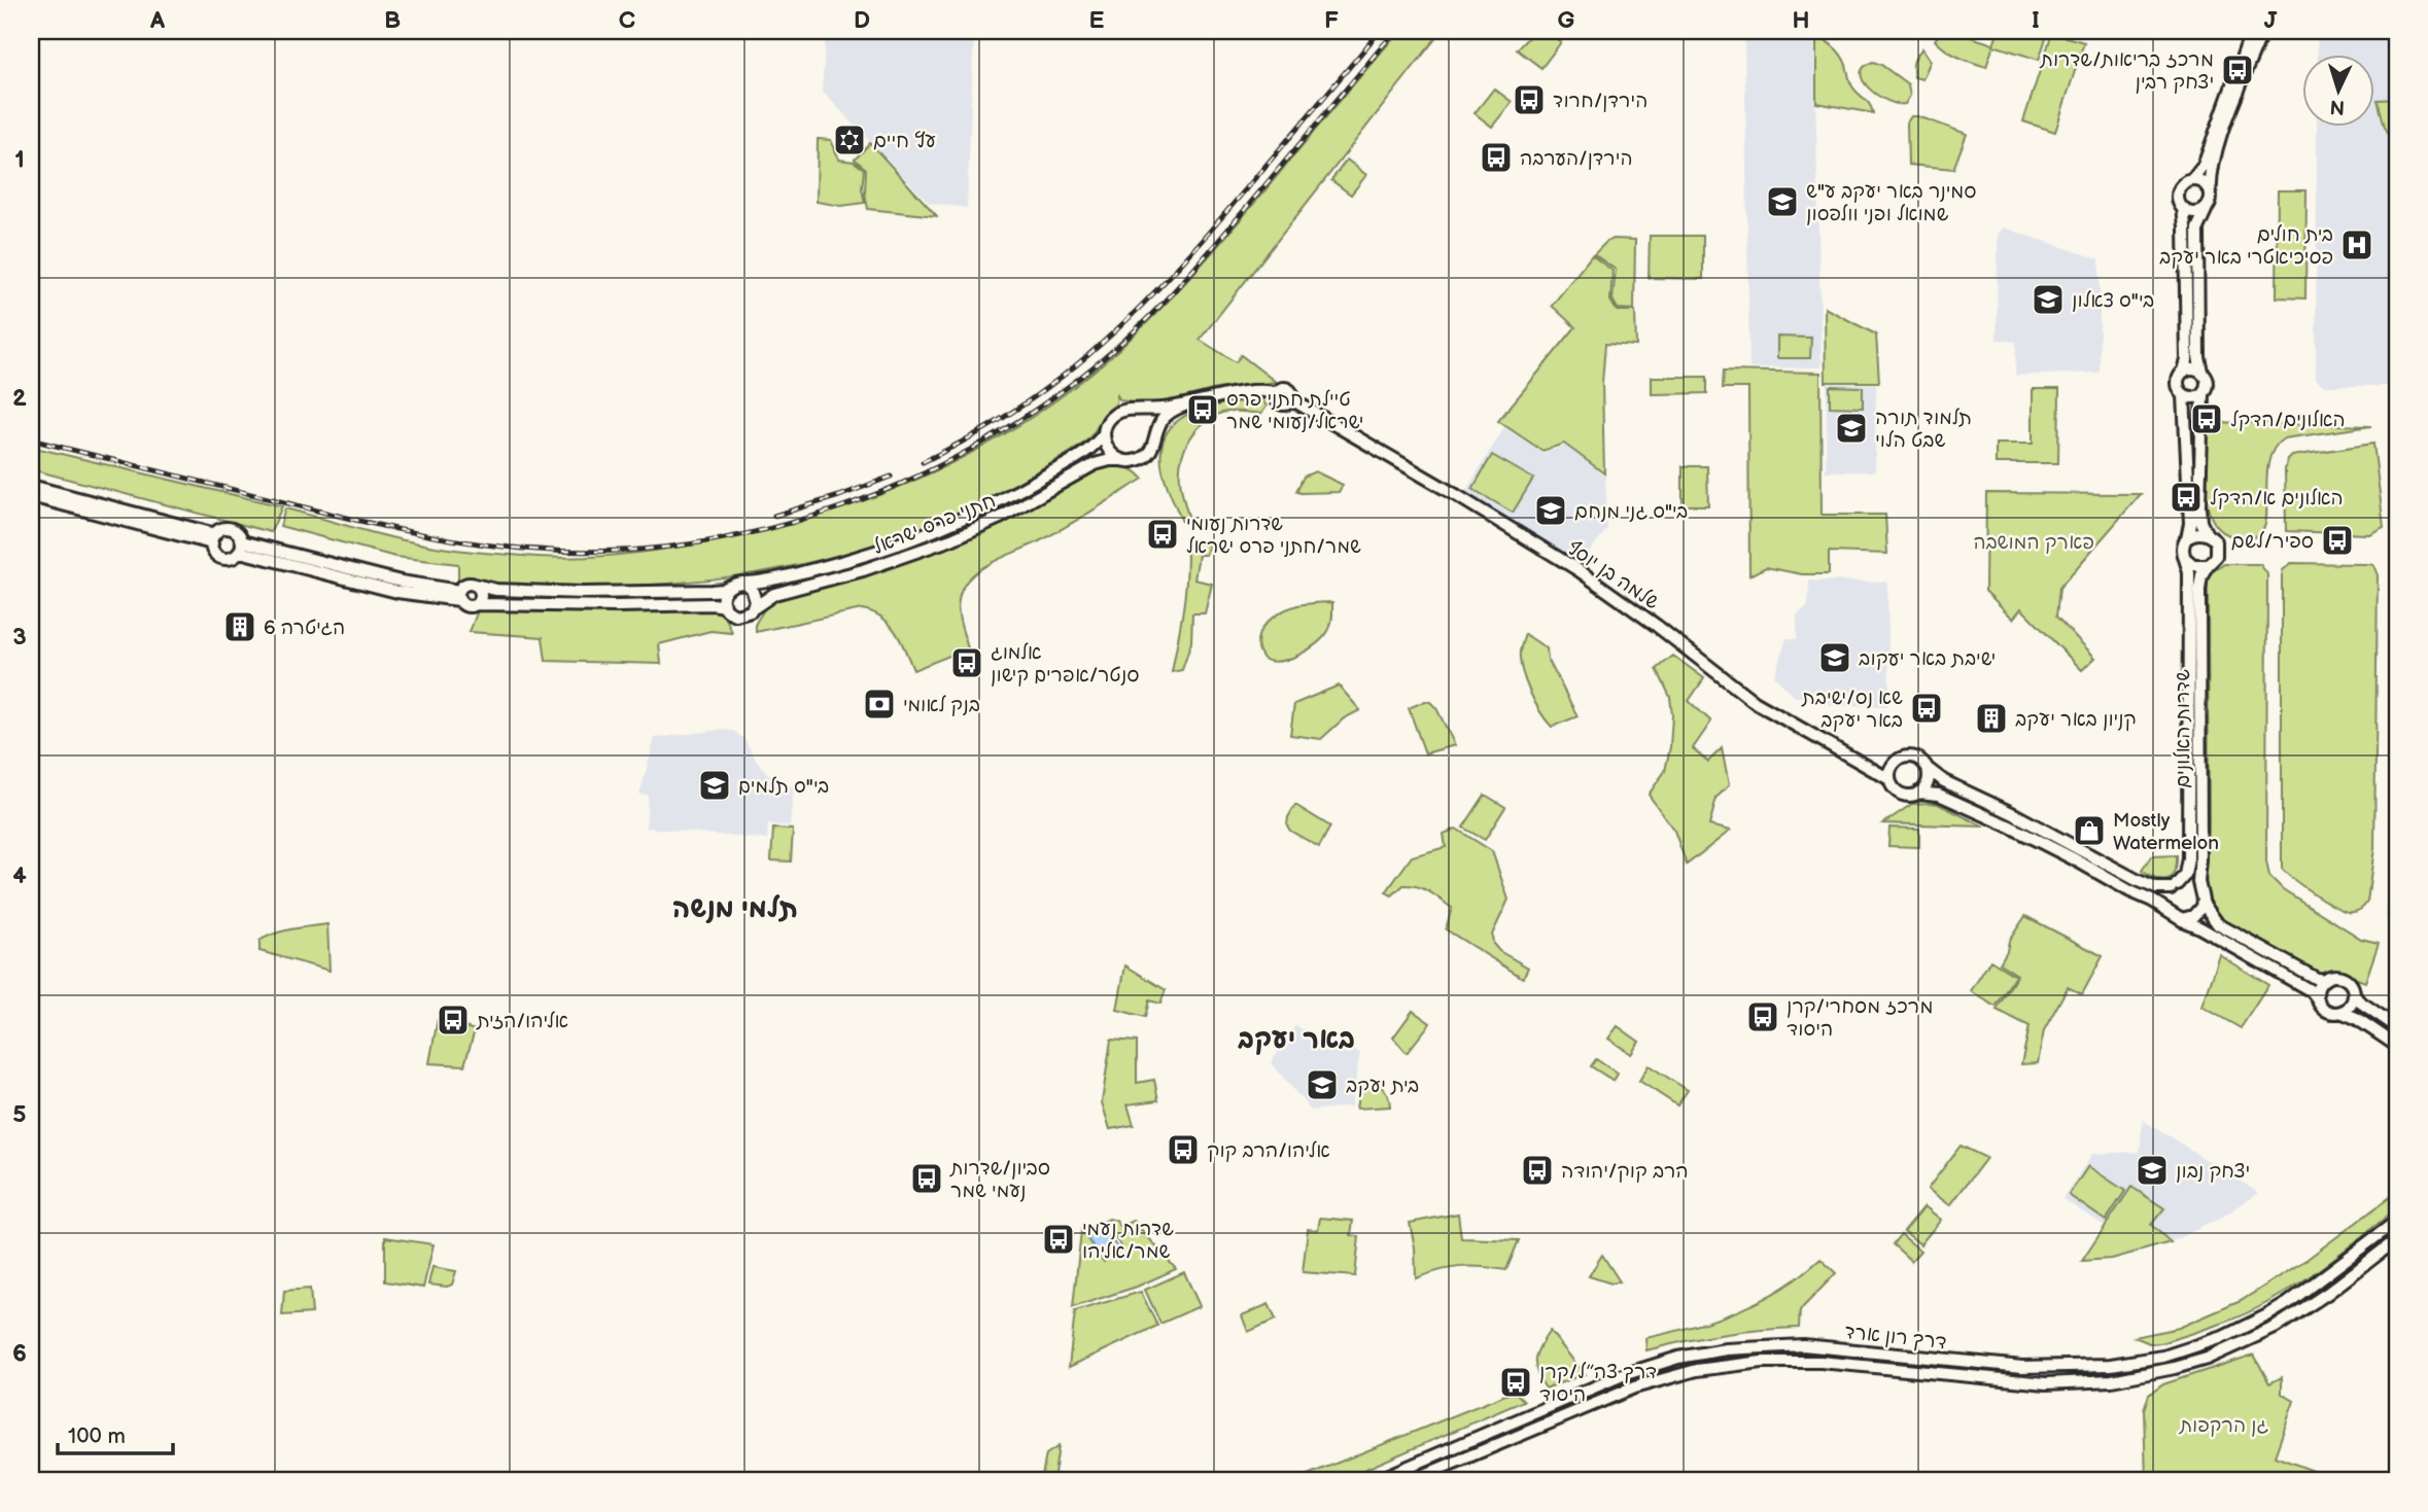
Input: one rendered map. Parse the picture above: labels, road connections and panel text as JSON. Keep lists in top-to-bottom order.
{
  "streets": {
    "main road": [
      "חתני פרס ישראל",
      "שלמה בן יוסף",
      "שדרות האלונים",
      "דרך רון ארד"
    ]
  },
  "districts": ["תלמי מנשה", "באר יעקב"],
  "parks": ["פארק המושבה", "גן הרקפות"],
  "places": {
    "bus stop": [
      "מרכז בריאות/שדרות יצחק רבין",
      "הירדן/חרוד",
      "הירדן/הערבה",
      "טיילת חתני פרס ישראל/נעומי שמר",
      "האלונים/הדקל",
      "האלונים א/הדקל",
      "שדרות נעומי שמר/חתני פרס ישראל",
      "ספיר/לשם",
      "אלמוג סנטר/אפרים קישון",
      "שא נס/ישיבת באר יעקב",
      "מרכז מסחרי/קרן היסוד",
      "אליהו/הזית",
      "אליהו/הרב קוק",
      "הרב קוק/יהודה",
      "סביון/שדרות נעמי שמר",
      "שדרות נעמי שמר/אליהו",
      "דרך צה״ל/קרן היסוד"
    ],
    "synagogue": ["עץ חיים"],
    "school or university": [
      "סמינר באר יעקב ע\"ש שמואל ופני וולפסון",
      "בי\"ס צאלון",
      "תלמוד תורה שבט הלוי",
      "בי\"ס גני מנחם",
      "ישיבת באר יעקוב",
      "בי\"ס תלמים",
      "בית יעקב",
      "יצחק נבון"
    ],
    "hospital": ["בית חולים פסיכיאטרי באר יעקב"],
    "building": ["הגיטרה 6", "קניון באר יעקב"],
    "bank": ["בנק לאומי"],
    "shop": ["Mostly Watermelon"]
  },
  "scale_bar": "100 m",
  "north": "bottom",
  "grid": {
    "columns": [
      "A",
      "B",
      "C",
      "D",
      "E",
      "F",
      "G",
      "H",
      "I",
      "J"
    ],
    "rows": [
      "1",
      "2",
      "3",
      "4",
      "5",
      "6"
    ]
  }
}
